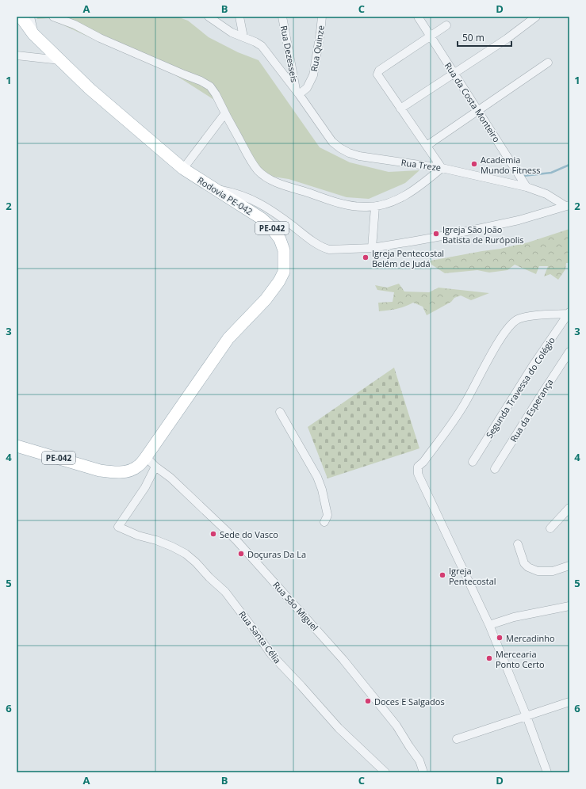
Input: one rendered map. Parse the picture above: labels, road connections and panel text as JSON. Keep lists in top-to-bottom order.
{
  "streets": {
    "main road": ["Rodovia PE-042", "PE-042"],
    "street": [
      "Rua Quinze",
      "Rua Dezesseis",
      "Rua da Costa Monteiro",
      "Rua Treze",
      "Segunda Travessa do Colégio",
      "Rua da Esperança",
      "Rua São Miguel",
      "Rua Santa Célia"
    ]
  },
  "crossings": [
    ["Rua Quinze", "Rua Dezesseis"],
    ["Rua Quinze", "Rua Treze"],
    ["Rua Dezesseis", "Rua Treze"],
    ["Rua da Costa Monteiro", "Rua Treze"],
    ["Rodovia PE-042", "Rua São Miguel"],
    ["Rua São Miguel", "Rua Santa Célia"]
  ],
  "places": [
    "Academia Mundo Fitness",
    "Igreja São João Batista de Rurópolis",
    "Igreja Pentecostal Belém de Judá",
    "Sede do Vasco",
    "Doçuras Da La",
    "Igreja Pentecostal",
    "Mercadinho",
    "Mercearia Ponto Certo",
    "Doces E Salgados"
  ],
  "scale_bar": "50 m",
  "grid": {
    "columns": [
      "A",
      "B",
      "C",
      "D"
    ],
    "rows": [
      "1",
      "2",
      "3",
      "4",
      "5",
      "6"
    ]
  }
}
